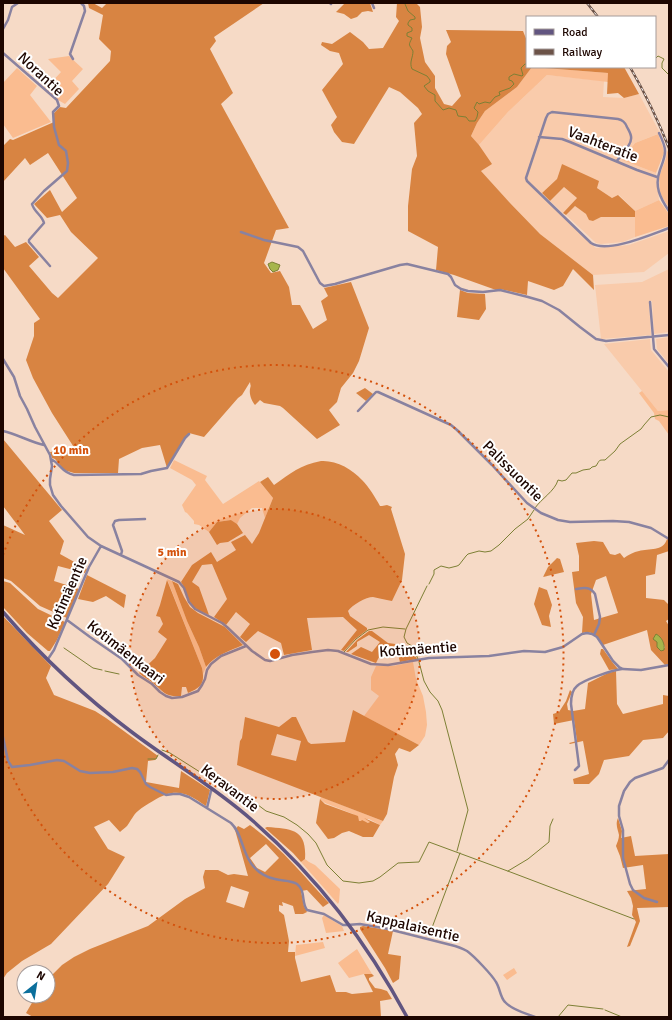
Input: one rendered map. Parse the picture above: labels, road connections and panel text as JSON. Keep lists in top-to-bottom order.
{
  "streets": {
    "main road": ["Keravantie"],
    "street": [
      "Norantie",
      "Vaahteratie",
      "Palissuontie",
      "Kotimäentie",
      "Kotimäenkaari",
      "Kappalaisentie"
    ]
  },
  "crossings": [
    ["Kotimäentie", "Kotimäenkaari"],
    ["Kotimäentie", "Keravantie"],
    ["Keravantie", "Kappalaisentie"]
  ],
  "legend": ["Road", "Railway"],
  "north": "top right",
  "rings": ["10 min", "5 min"]
}
